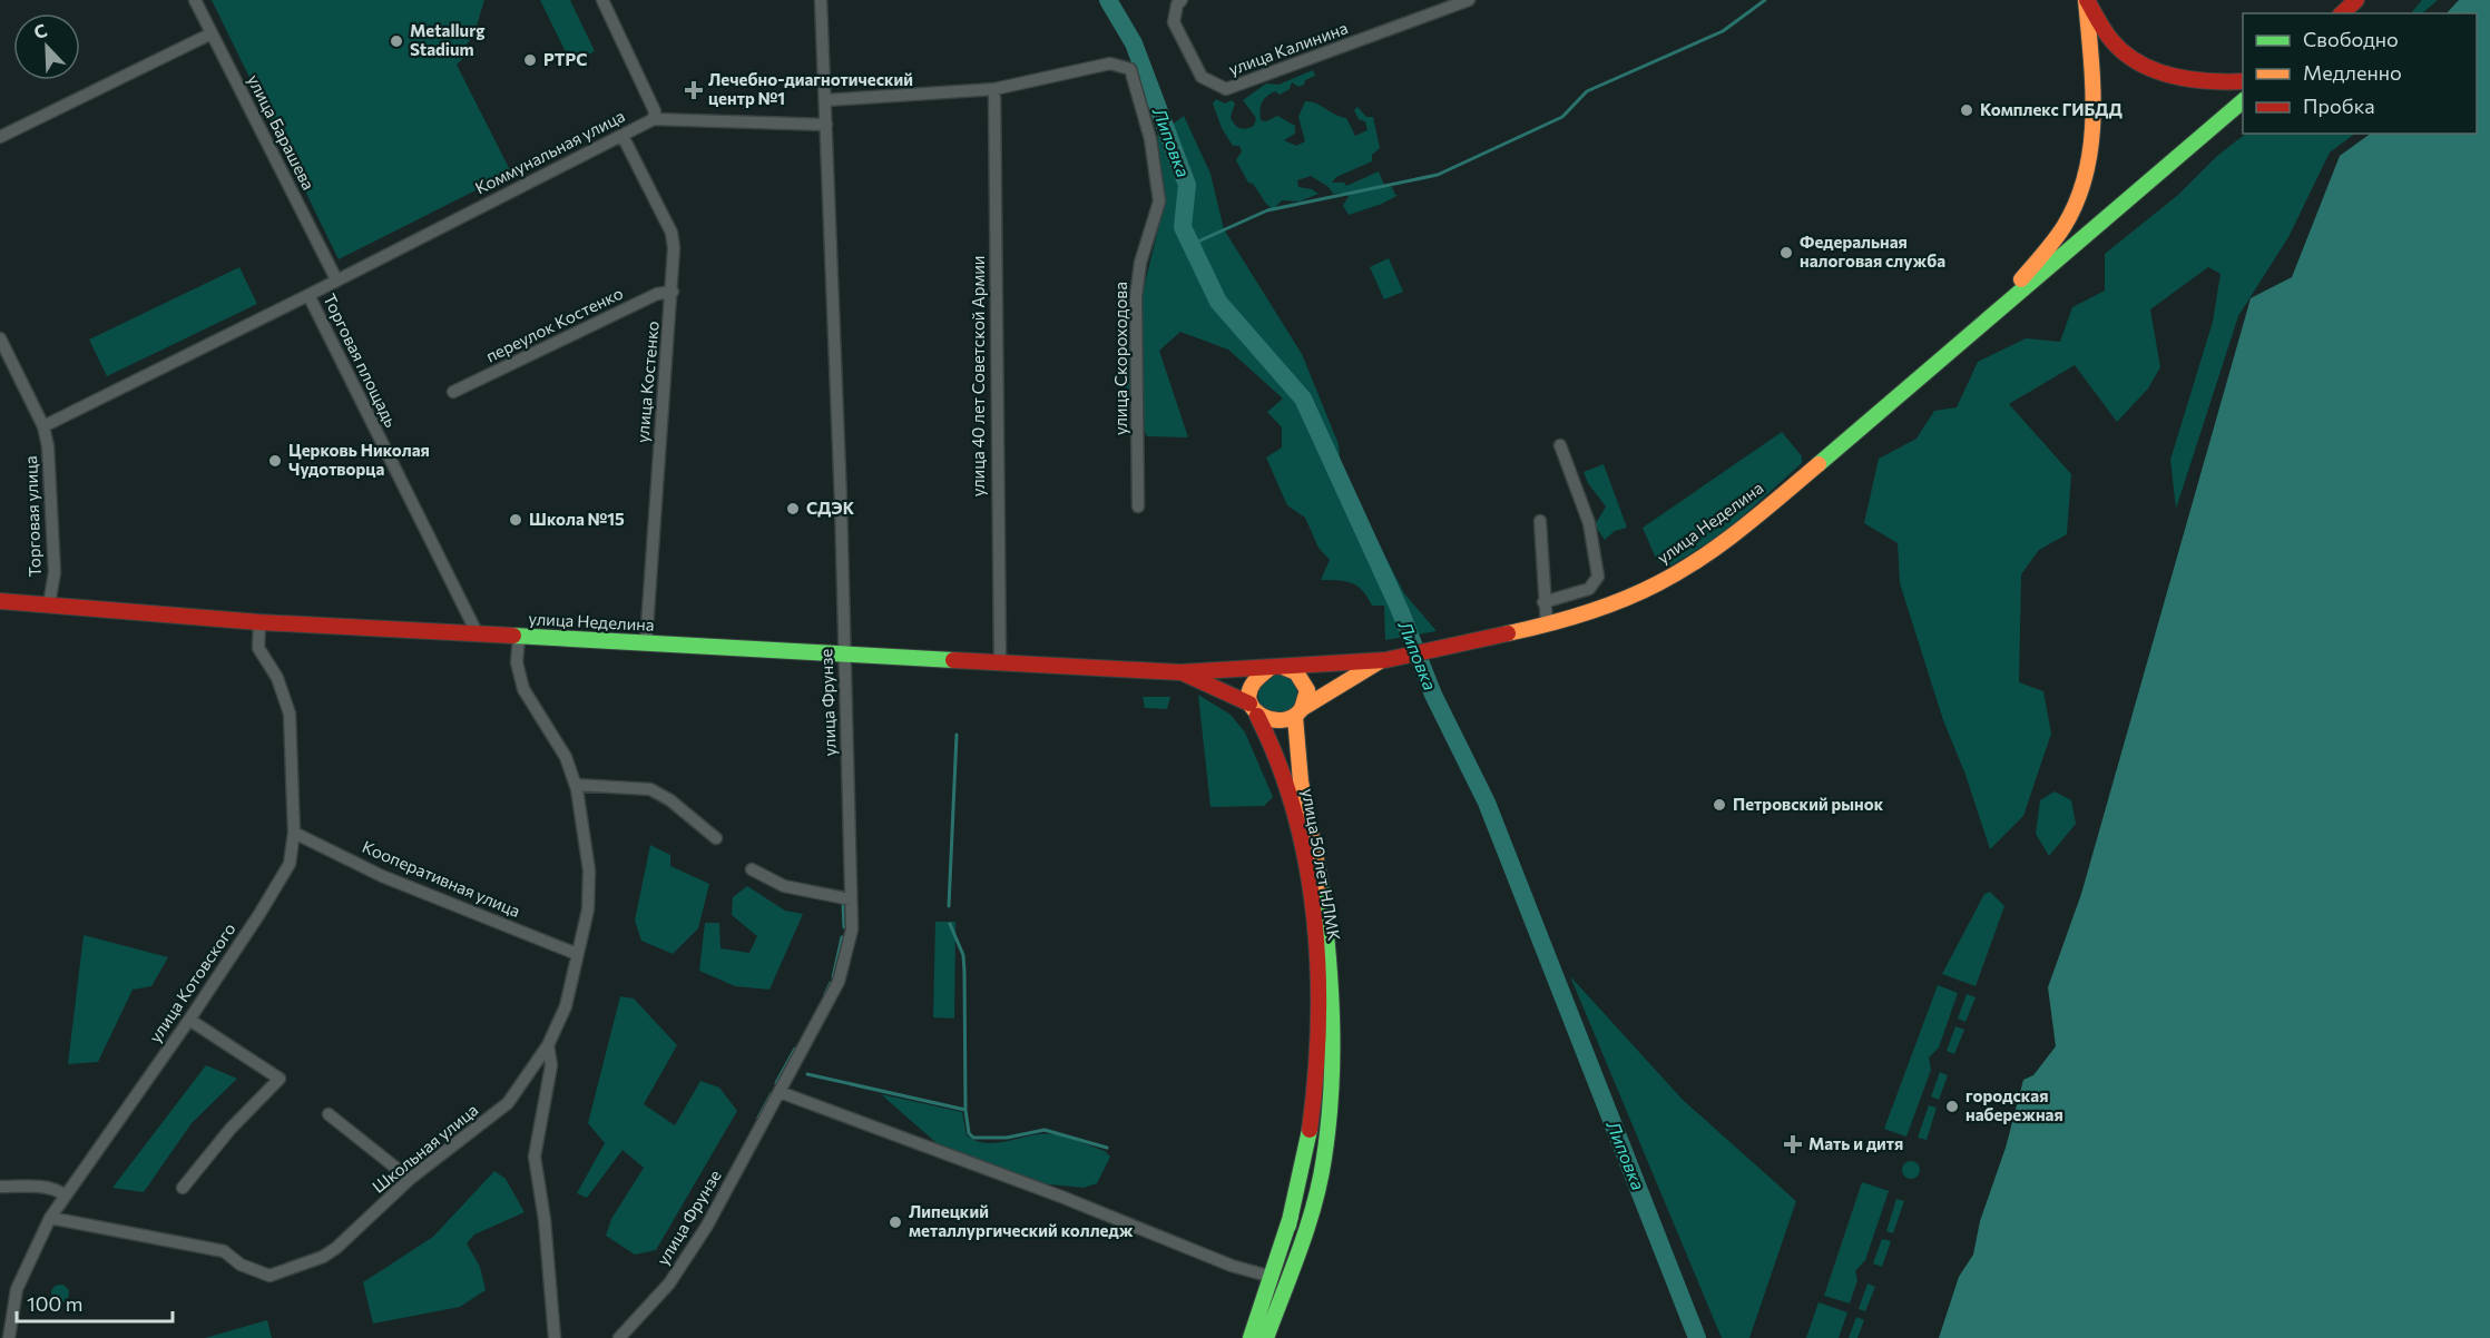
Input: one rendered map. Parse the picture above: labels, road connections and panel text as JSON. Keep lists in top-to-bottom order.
{
  "streets": {
    "main road": ["улица Неделина", "улица 50 лет НЛМК"],
    "street": [
      "улица Калинина",
      "улица Барашева",
      "Коммунальная улица",
      "переулок Костенко",
      "улица Скороходова",
      "Торговая площадь",
      "улица 40 лет Советской Армии",
      "улица Костенко",
      "Торговая улица",
      "улица Фрунзе",
      "Кооперативная улица",
      "улица Котовского",
      "Школьная улица"
    ]
  },
  "crossings": [
    ["улица Барашева", "Коммунальная улица"],
    ["Коммунальная улица", "Торговая площадь"],
    ["Коммунальная улица", "улица Костенко"],
    ["переулок Костенко", "улица Костенко"],
    ["улица Скороходова", "улица 40 лет Советской Армии"],
    ["Торговая площадь", "Торговая улица"],
    ["Торговая площадь", "улица Неделина"],
    ["улица 40 лет Советской Армии", "улица Неделина"],
    ["улица Костенко", "улица Неделина"],
    ["Торговая улица", "улица Неделина"],
    ["улица Неделина", "улица Фрунзе"],
    ["улица Неделина", "улица 50 лет НЛМК"],
    ["улица Неделина", "улица Котовского"],
    ["улица Неделина", "Школьная улица"],
    ["Кооперативная улица", "улица Котовского"],
    ["Кооперативная улица", "Школьная улица"],
    ["улица Котовского", "Школьная улица"]
  ],
  "water": ["Липовка"],
  "places": {
    "other": [
      "Metallurg Stadium",
      "РТРС",
      "Комплекс ГИБДД",
      "Федеральная налоговая служба",
      "Церковь Николая Чудотворца",
      "СДЭК",
      "Школа №15",
      "Петровский рынок",
      "городская набережная",
      "Липецкий металлургический колледж"
    ],
    "health": ["Лечебно-диагнотический центр №1", "Мать и дитя"]
  },
  "legend": ["Свободно", "Медленно", "Пробка"],
  "scale_bar": "100 m",
  "north": "top left"
}
